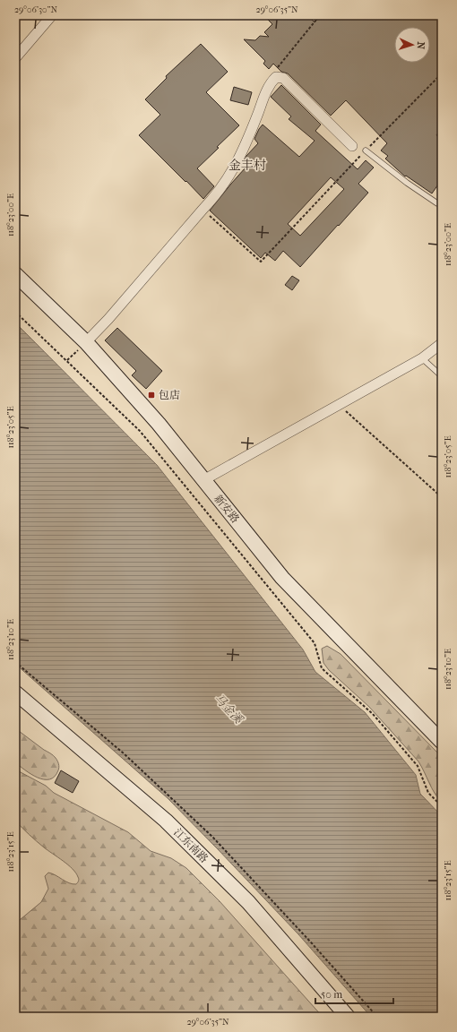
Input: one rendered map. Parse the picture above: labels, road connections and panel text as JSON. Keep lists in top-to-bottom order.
{
  "streets": {
    "main road": ["新安路", "江东南路"]
  },
  "districts": ["金丰村"],
  "water": ["马金溪"],
  "places": {
    "transit": ["包店"]
  },
  "scale_bar": "50 m",
  "north": "right",
  "coordinates": [
    "29°06'30\"N",
    "29°06'35\"N",
    "118°23'00\"E",
    "118°23'05\"E",
    "118°23'10\"E",
    "118°23'15\"E"
  ]
}
